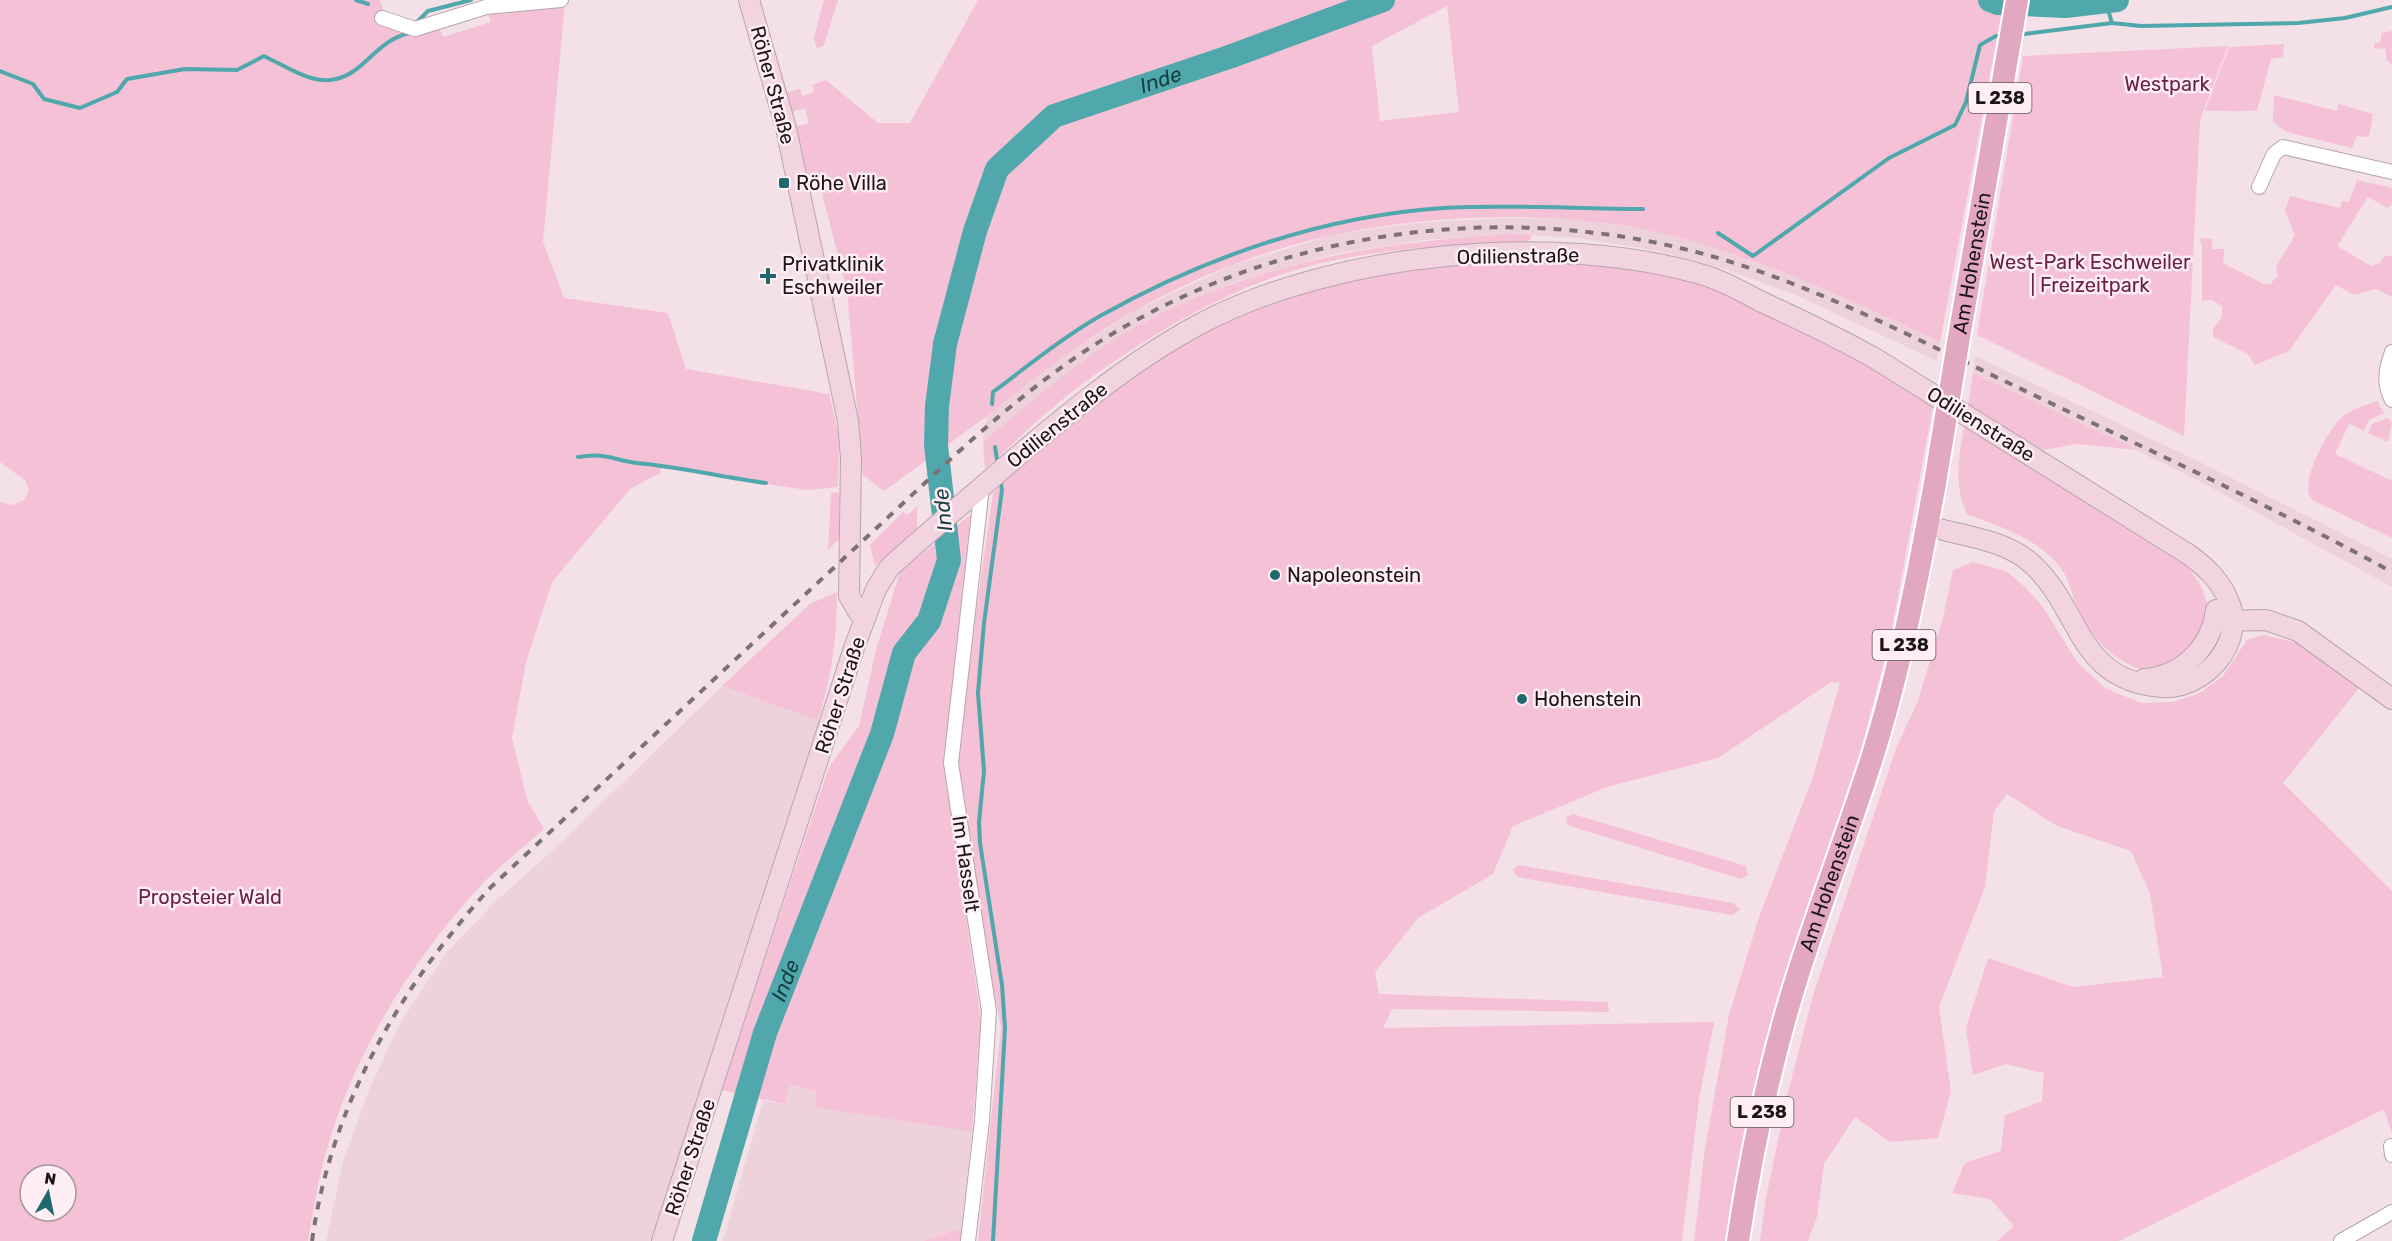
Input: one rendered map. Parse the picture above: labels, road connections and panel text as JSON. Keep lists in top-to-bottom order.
{
  "streets": {
    "main road": [
      "Röher Straße",
      "L 238",
      "Odilienstraße",
      "Am Hohenstein"
    ],
    "street": ["Im Hasselt"]
  },
  "crossings": [
    ["Röher Straße", "Odilienstraße"],
    ["Odilienstraße", "Im Hasselt"]
  ],
  "water": ["Inde"],
  "parks": ["Westpark", "West-Park Eschweiler | Freizeitpark", "Propsteier Wald"],
  "places": {
    "transit": ["Röhe Villa"],
    "health": ["Privatklinik Eschweiler"],
    "other": ["Napoleonstein", "Hohenstein"]
  },
  "north": "top"
}
